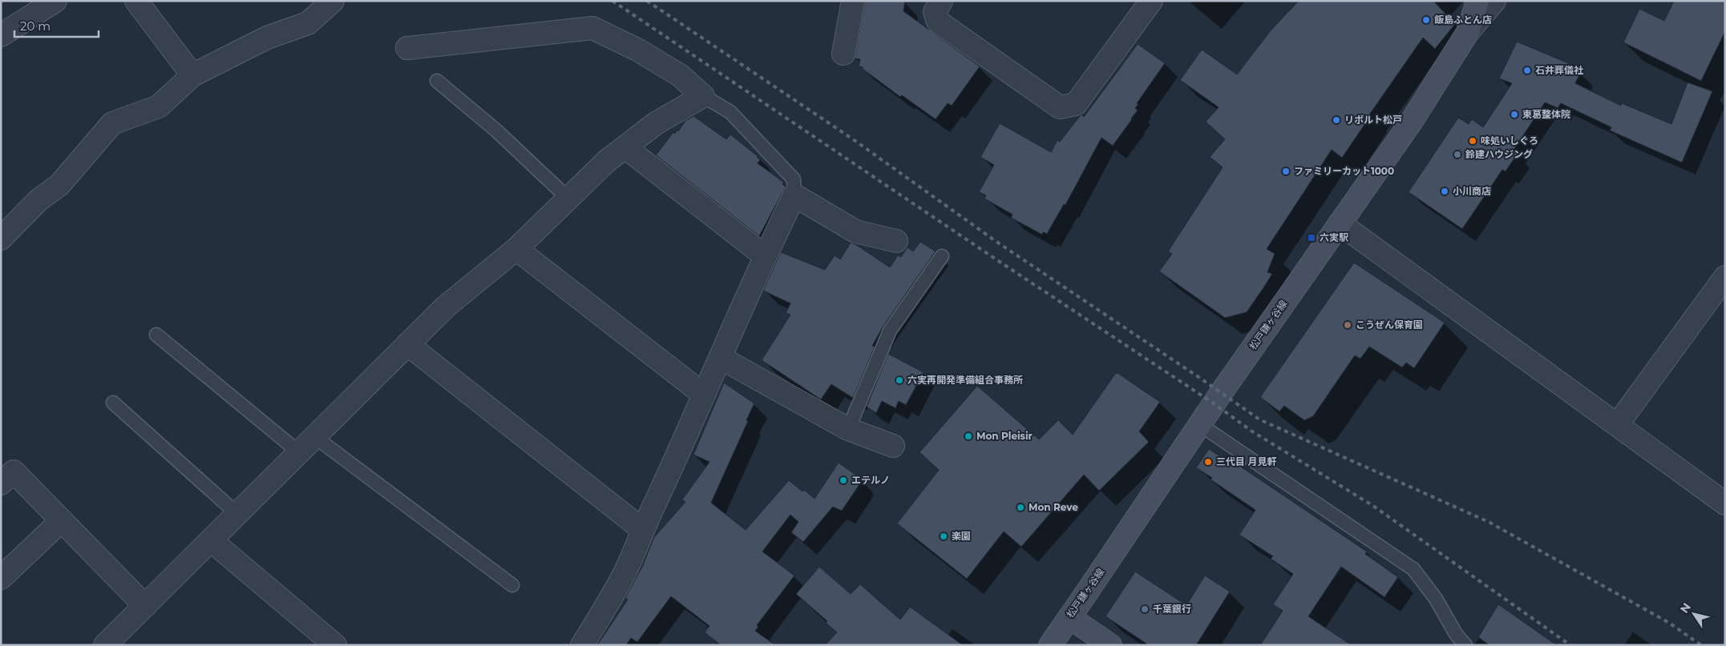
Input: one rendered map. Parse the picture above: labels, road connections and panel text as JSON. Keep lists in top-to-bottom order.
{
  "streets": {
    "main road": ["松戸鎌ヶ谷線"]
  },
  "places": {
    "other": [
      "飯島ふとん店",
      "石井葬儀社",
      "東葛整体院",
      "リボルト松戸",
      "味処いしぐろ",
      "鈴建ハウジング",
      "ファミリーカット1000",
      "小川商店",
      "こうぜん保育園",
      "六実再開発準備組合事務所",
      "Mon Pleisir",
      "三代目 月見軒",
      "エテルノ",
      "Mon Reve",
      "楽園",
      "千葉銀行"
    ],
    "transit": ["六実駅"]
  },
  "scale_bar": "20 m",
  "north": "top left"
}
